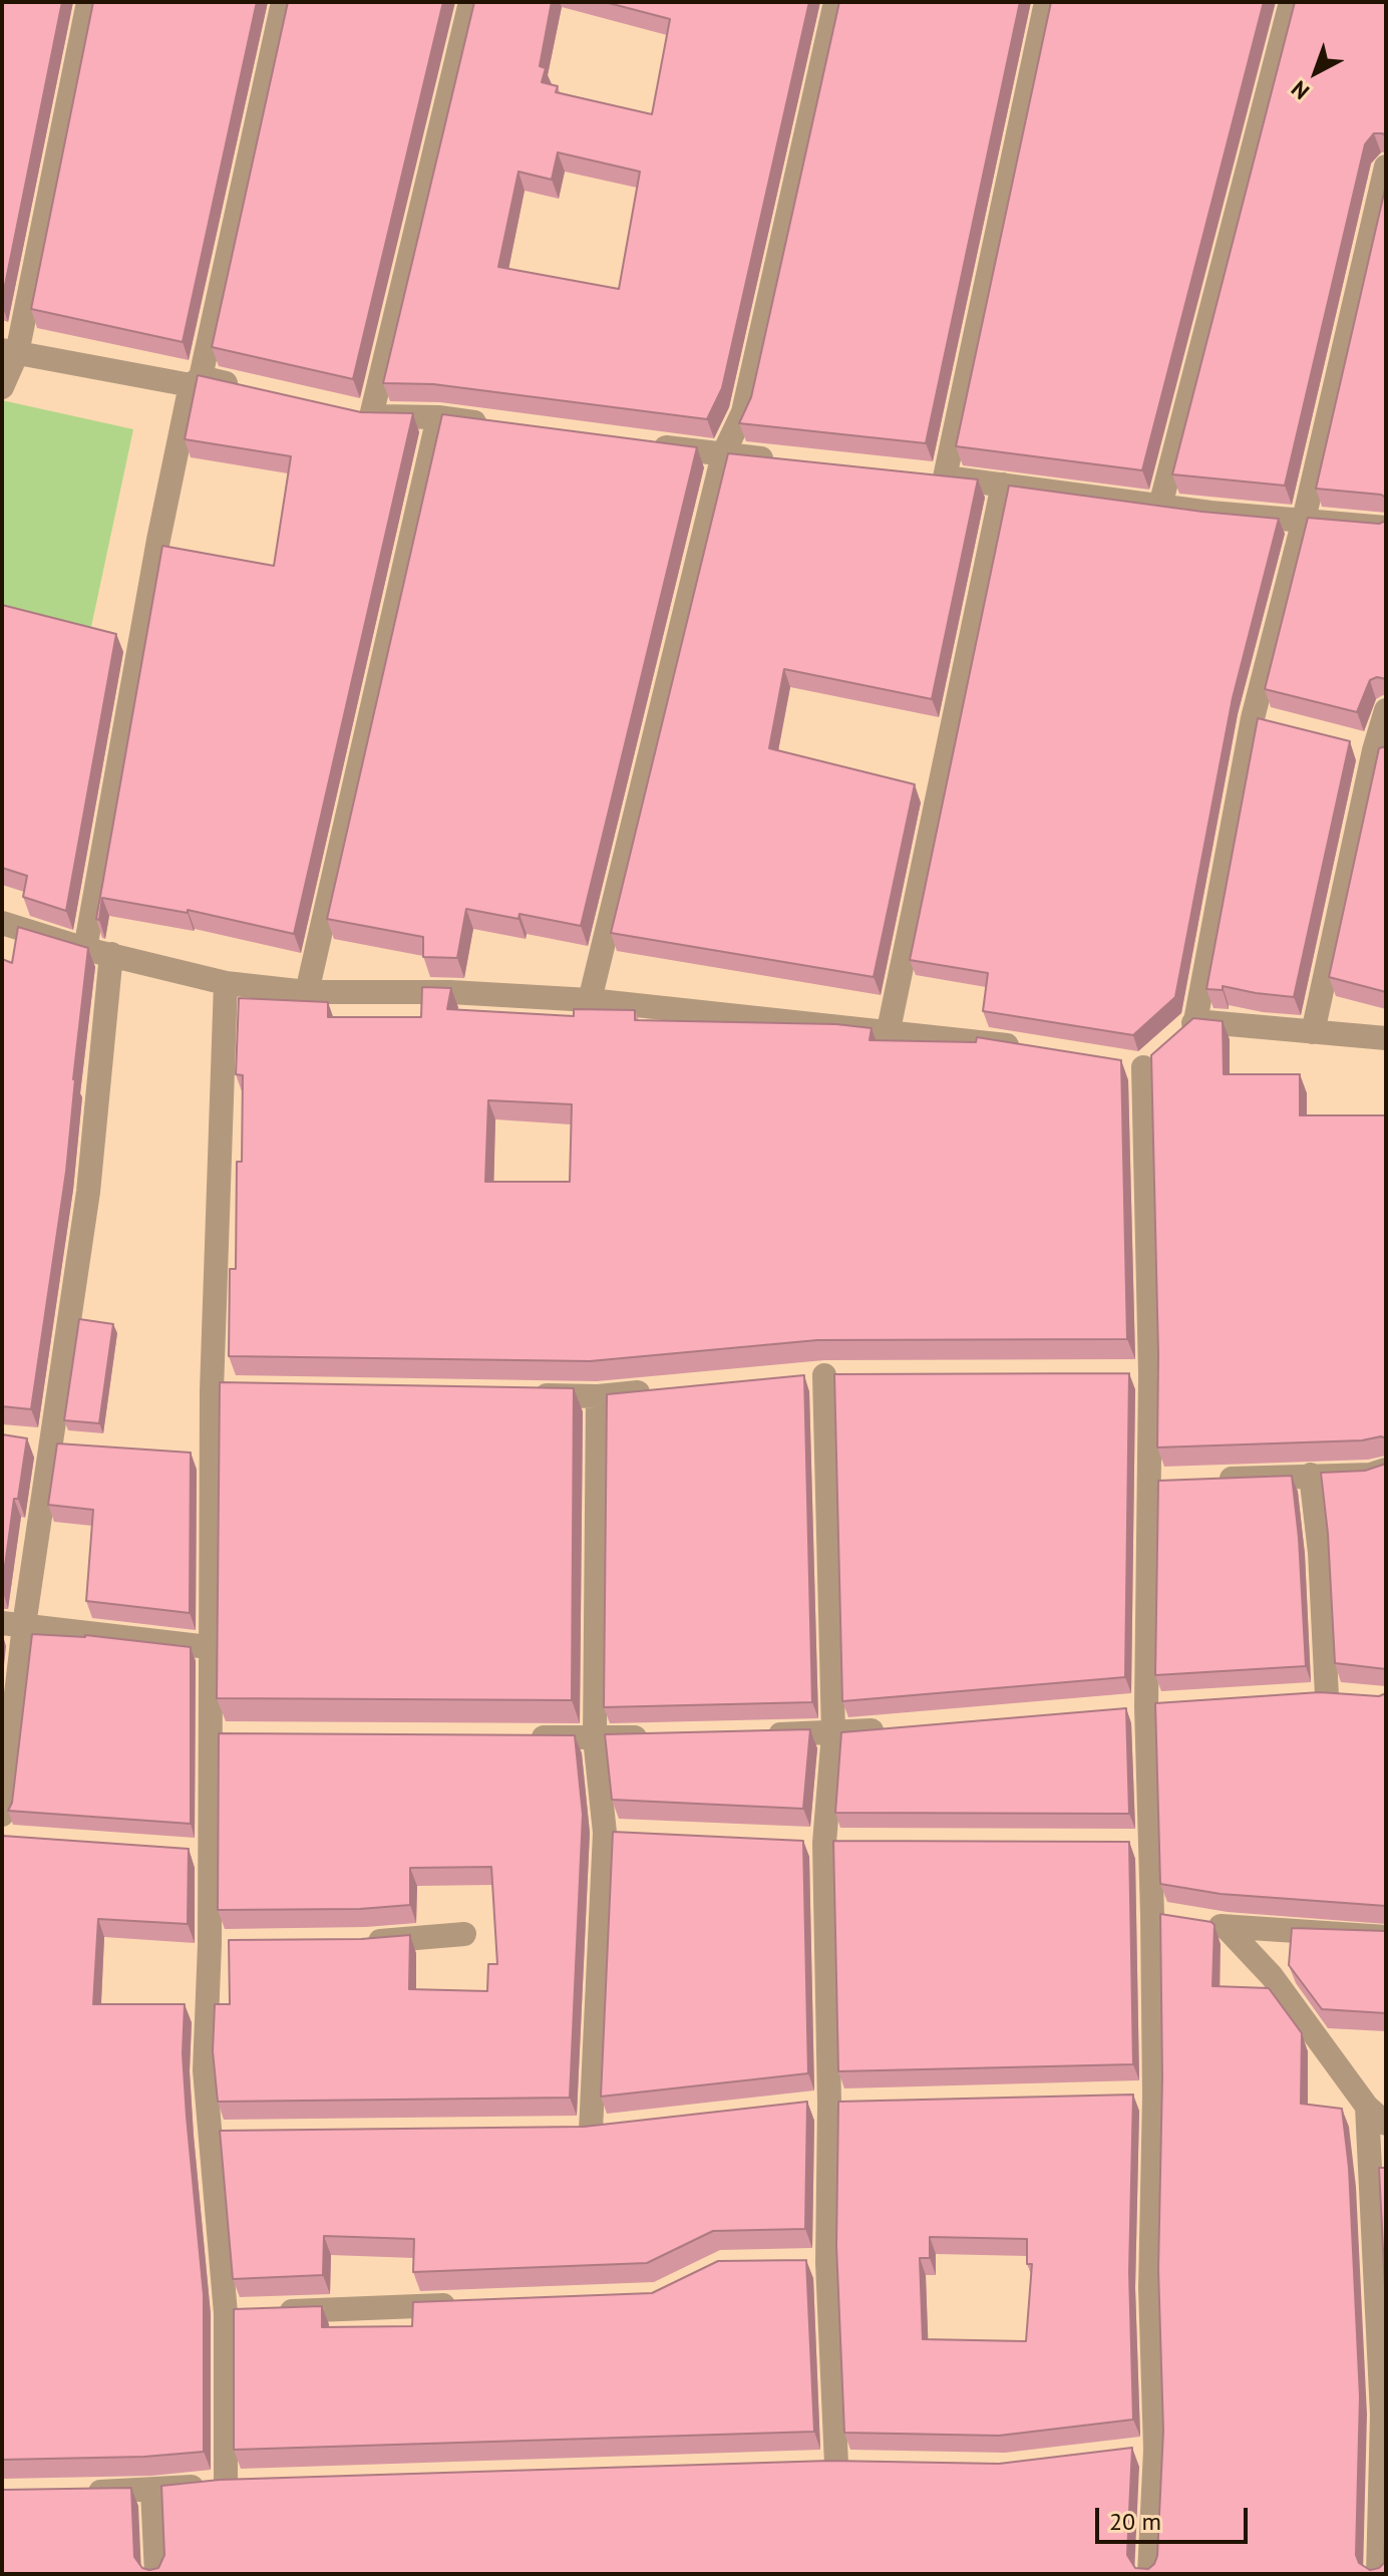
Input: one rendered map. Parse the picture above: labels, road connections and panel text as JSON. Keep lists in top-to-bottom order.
{
  "scale_bar": "20 m",
  "north": "bottom left"
}
